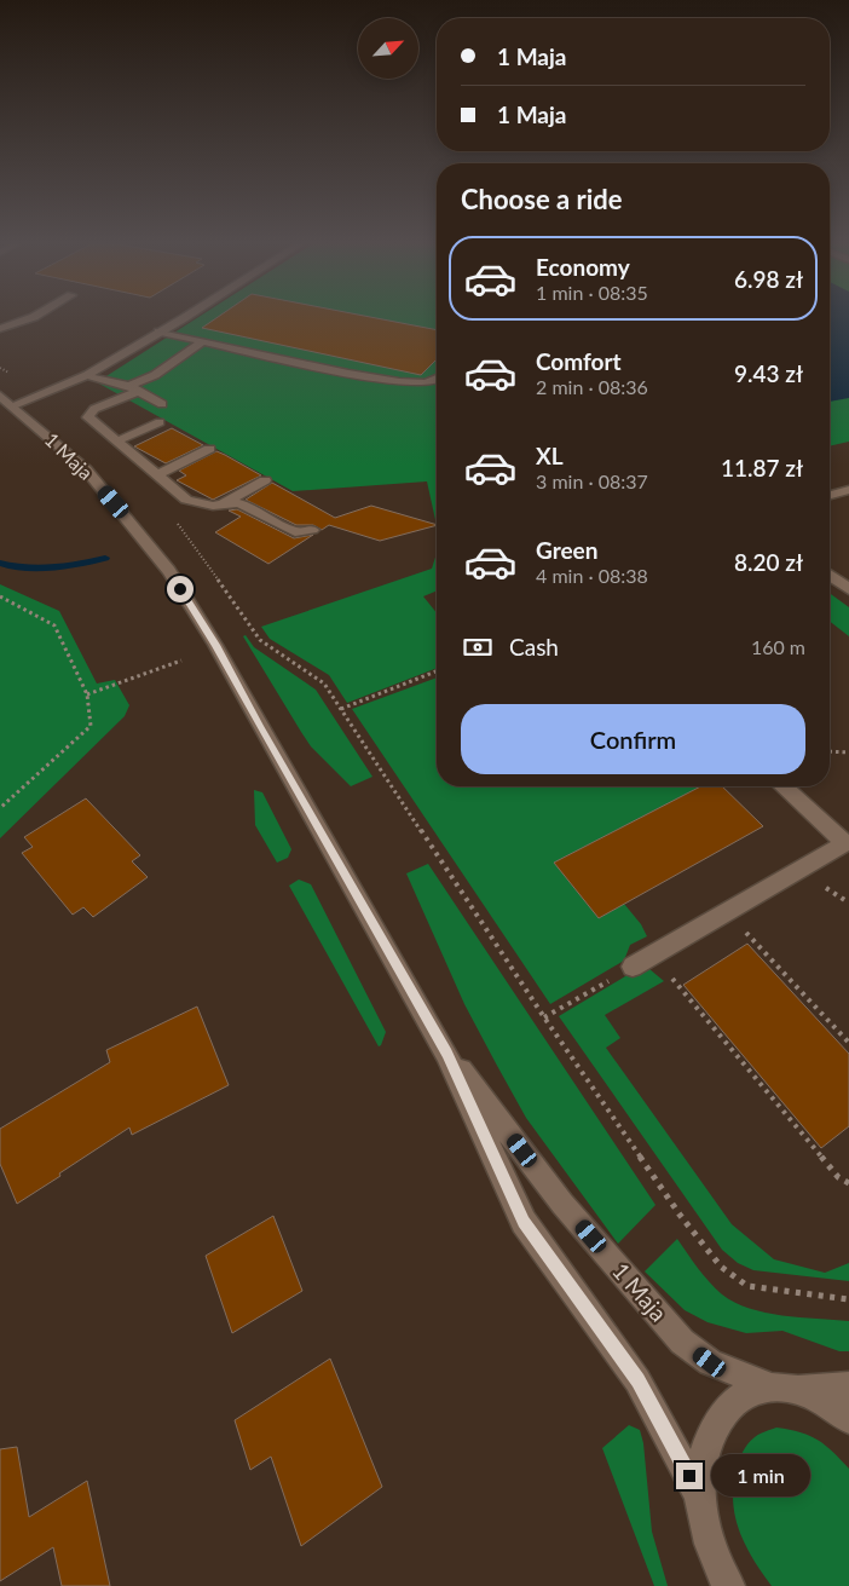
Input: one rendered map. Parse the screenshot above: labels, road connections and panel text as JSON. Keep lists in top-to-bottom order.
{
  "streets": {
    "main road": ["1 Maja"]
  },
  "north": "top right",
  "page": {
    "banner": ["1 Maja", "1 Maja"],
    "heading": "Choose a ride",
    "list": [
      {
        "name": "Economy",
        "note": "1 min · 08:35",
        "value": "6.98 zł"
      },
      {
        "name": "Comfort",
        "note": "2 min · 08:36",
        "value": "9.43 zł"
      },
      {
        "name": "XL",
        "note": "3 min · 08:37",
        "value": "11.87 zł"
      },
      {
        "name": "Green",
        "note": "4 min · 08:38",
        "value": "8.20 zł"
      }
    ],
    "pay": ["Cash", "160 m"],
    "buttons": "Confirm",
    "bubble": "1 min"
  }
}
